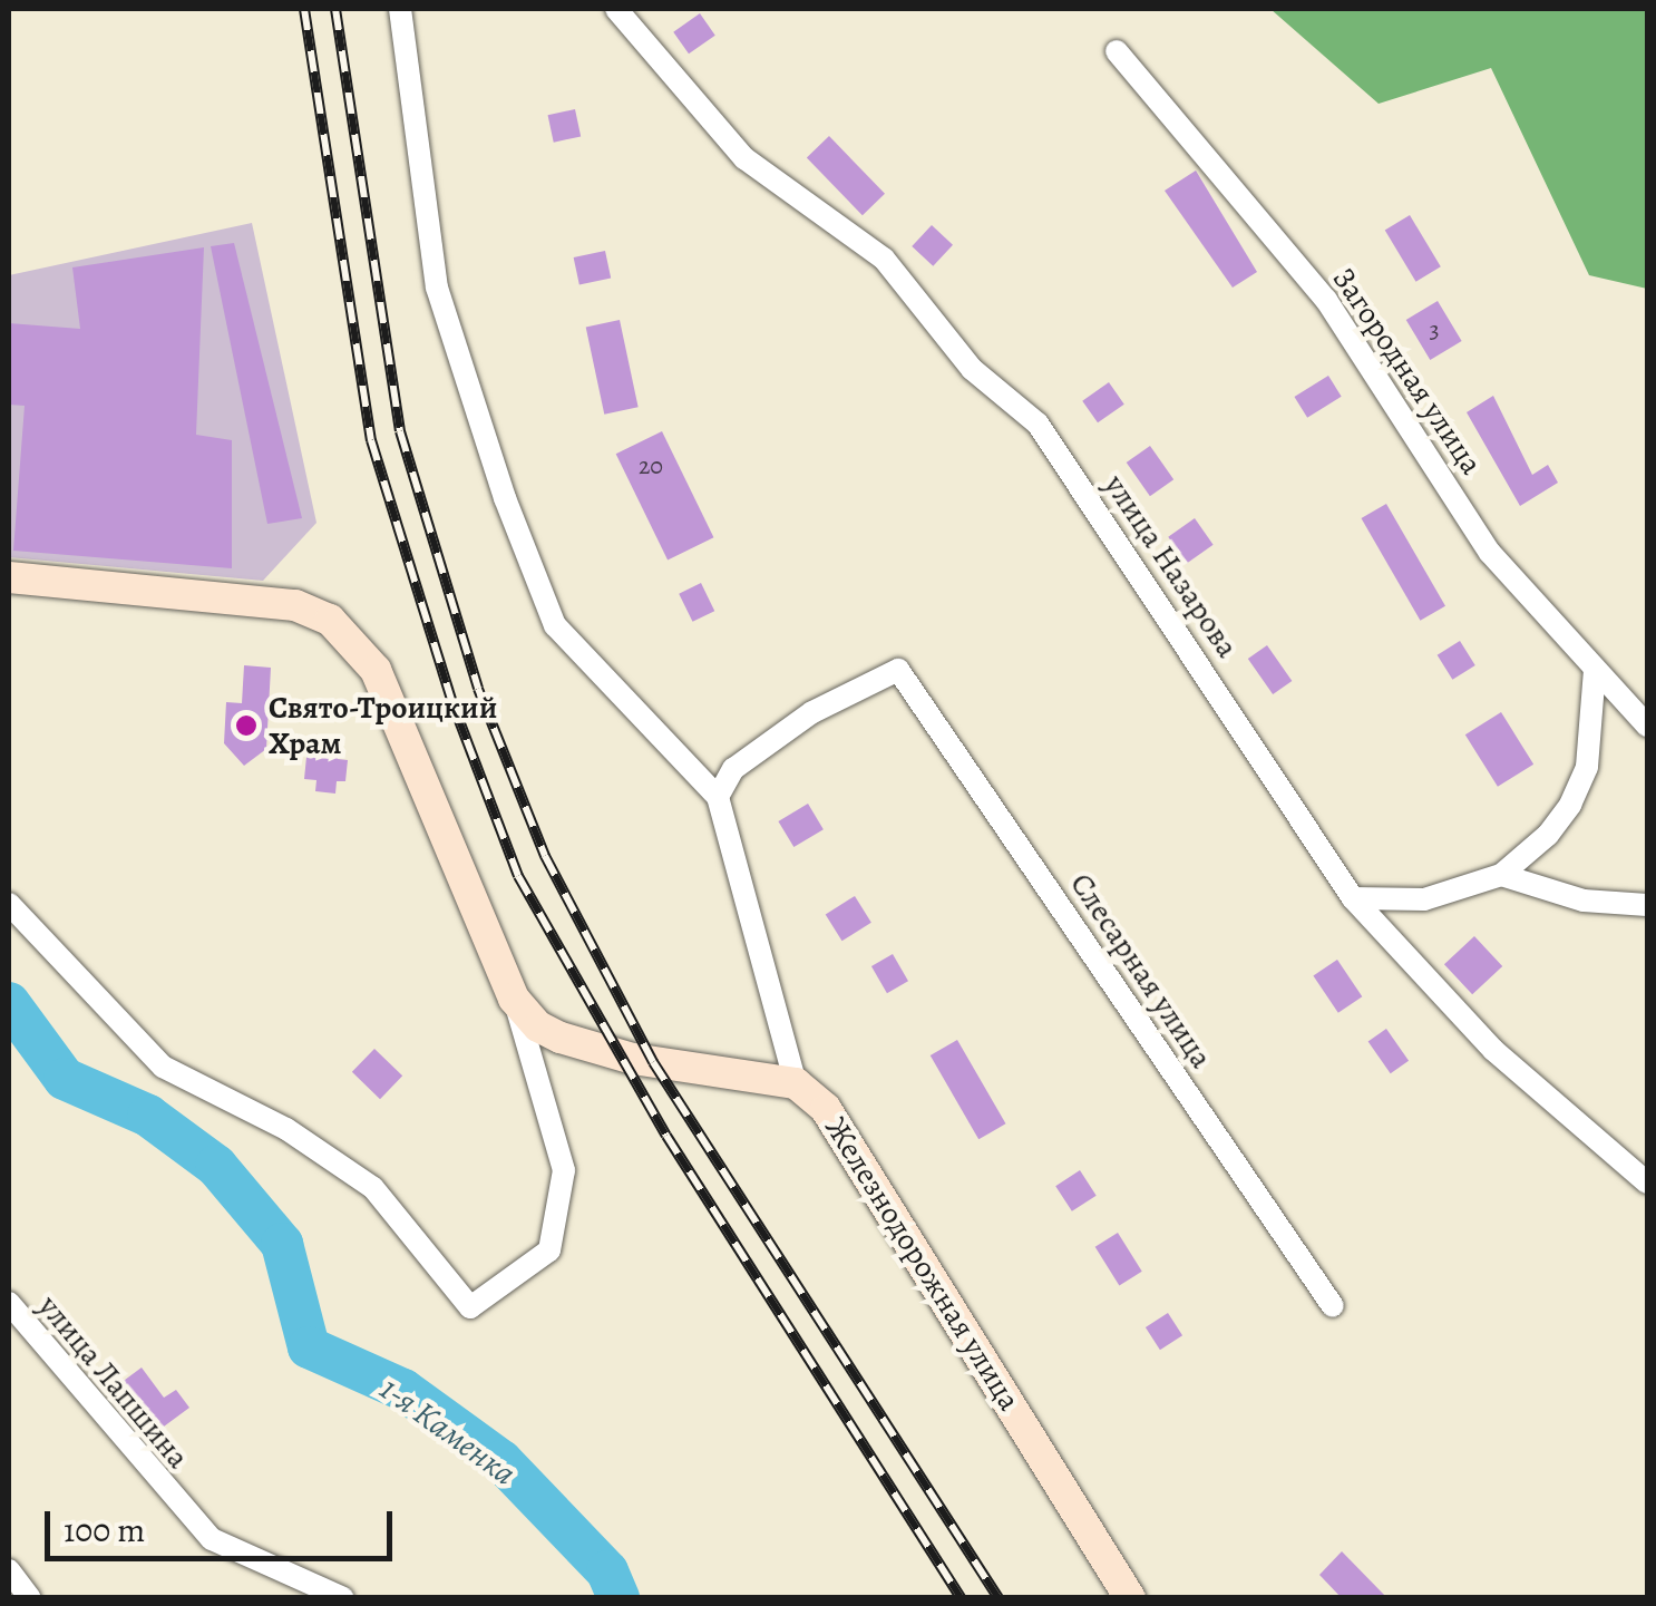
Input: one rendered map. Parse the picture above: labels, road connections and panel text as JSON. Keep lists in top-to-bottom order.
{
  "streets": {
    "street": [
      "Загородная улица",
      "улица Назарова",
      "Слесарная улица",
      "Железнодорожная улица",
      "улица Лапшина"
    ]
  },
  "crossings": [
    ["Слесарная улица", "Железнодорожная улица"]
  ],
  "water": ["1-я Каменка"],
  "places": ["Свято-Троицкий Храм"],
  "house_numbers": ["3", "20"],
  "scale_bar": "100 m"
}
